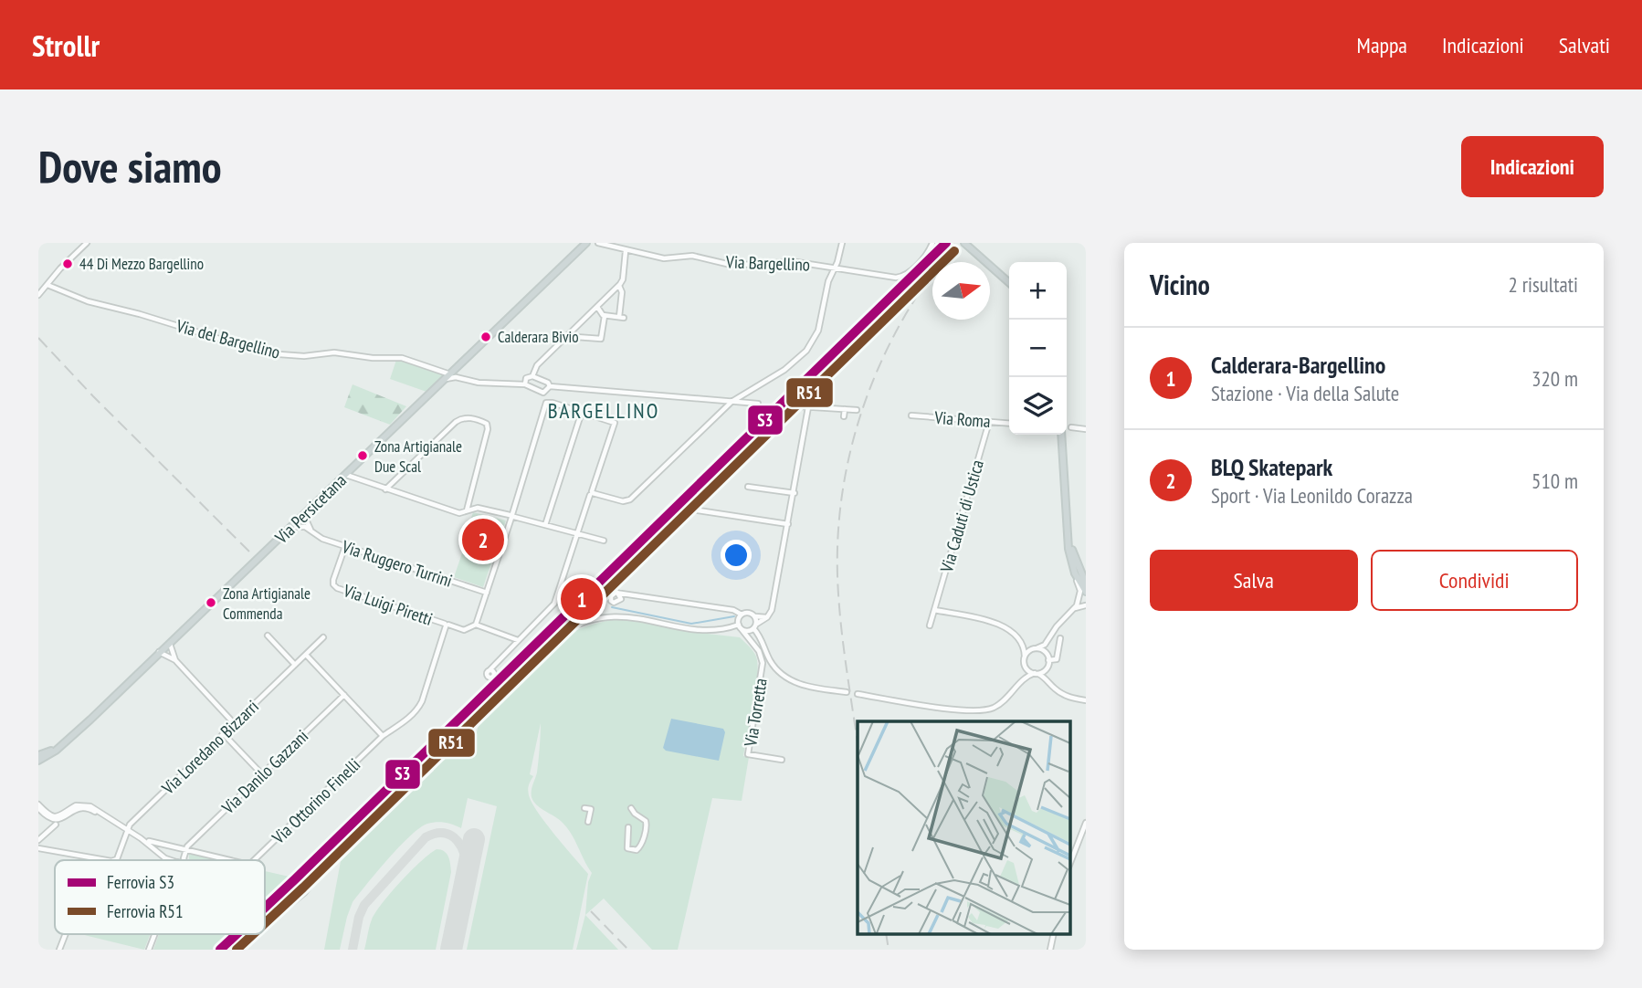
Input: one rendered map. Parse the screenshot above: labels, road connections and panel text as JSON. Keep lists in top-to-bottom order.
{
  "streets": {
    "main road": ["Via Persicetana"],
    "street": [
      "Via Bargellino",
      "Via del Bargellino",
      "Via Roma",
      "Via Caduti di Ustica",
      "Via Ruggero Turrini",
      "Via Luigi Piretti",
      "Via Torretta",
      "Via Loredano Bizzarri",
      "Via Danilo Gazzani",
      "Via Ottorino Finelli"
    ]
  },
  "crossings": [
    ["Via del Bargellino", "Via Persicetana"],
    ["Via Roma", "Via Caduti di Ustica"],
    ["Via Persicetana", "Via Ruggero Turrini"],
    ["Via Ruggero Turrini", "Via Luigi Piretti"],
    ["Via Luigi Piretti", "Via Ottorino Finelli"],
    ["Via Danilo Gazzani", "Via Ottorino Finelli"]
  ],
  "districts": ["BARGELLINO"],
  "places": [
    "44 Di Mezzo Bargellino",
    "Calderara Bivio",
    "Zona Artigianale Due Scal",
    "Zona Artigianale Commenda"
  ],
  "lines": ["rail line S3", "rail line R51"],
  "legend": ["Ferrovia S3", "Ferrovia R51"],
  "north": "right",
  "page": {
    "header": "Strollr",
    "nav": ["Mappa", "Indicazioni", "Salvati"],
    "buttons": [
      "Indicazioni",
      ["Salva", "Condividi"]
    ],
    "title": "Dove siamo",
    "heading": ["Vicino", "2 risultati"],
    "map_buttons": ["+", "−"],
    "list": [
      {
        "mark": "1",
        "name": "Calderara-Bargellino",
        "note": "Stazione · Via della Salute",
        "value": "320 m"
      },
      {
        "mark": "2",
        "name": "BLQ Skatepark",
        "note": "Sport · Via Leonildo Corazza",
        "value": "510 m"
      }
    ],
    "pins": ["2", "1"]
  }
}
